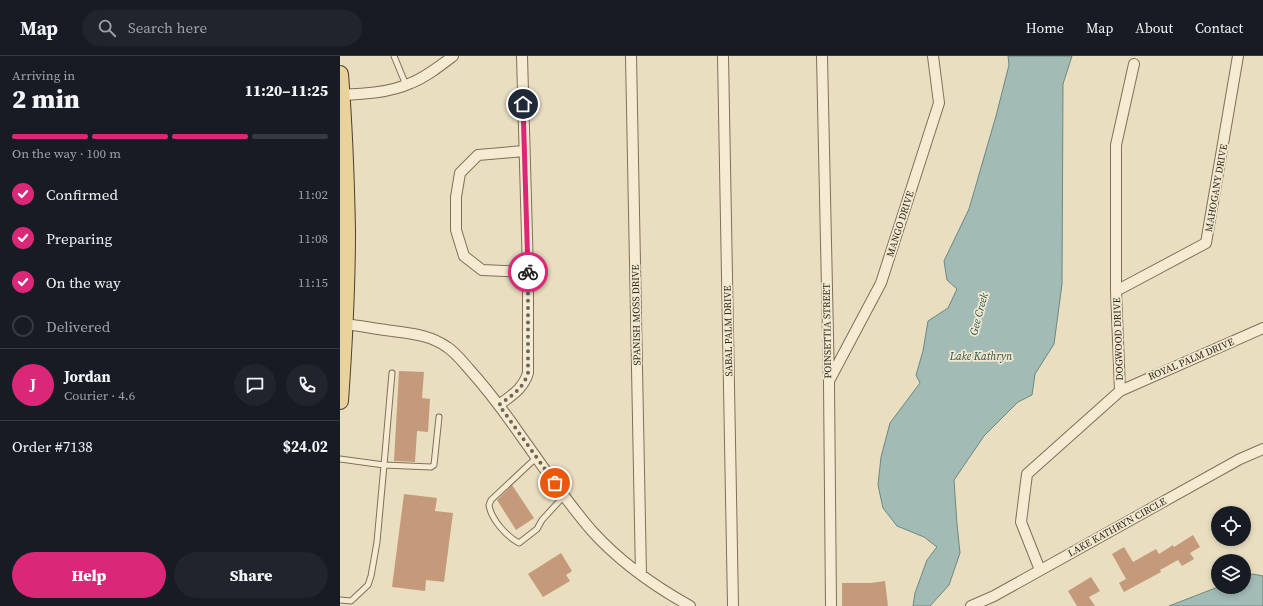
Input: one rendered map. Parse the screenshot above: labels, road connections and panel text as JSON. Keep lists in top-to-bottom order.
{
  "streets": {
    "street": [
      "MAHOGANY DRIVE",
      "MANGO DRIVE",
      "SPANISH MOSS DRIVE",
      "SABAL PALM DRIVE",
      "POINSETTIA STREET",
      "DOGWOOD DRIVE",
      "ROYAL PALM DRIVE",
      "LAKE KATHRYN CIRCLE"
    ]
  },
  "crossings": [
    ["MAHOGANY DRIVE", "DOGWOOD DRIVE"],
    ["MANGO DRIVE", "POINSETTIA STREET"],
    ["DOGWOOD DRIVE", "ROYAL PALM DRIVE"],
    ["DOGWOOD DRIVE", "LAKE KATHRYN CIRCLE"]
  ],
  "water": ["Gee Creek", "Lake Kathryn"],
  "page": {
    "header": "Map",
    "search": "Search here",
    "nav": [
      "Home",
      "Map",
      "About",
      "Contact"
    ],
    "heading": ["2 min", "Arriving in", "11:20–11:25"],
    "panel": [
      "Jordan",
      "Courier · 4.6",
      "Order #7138",
      "$24.02"
    ],
    "bar": "On the way · 100 m",
    "list": [
      ["Confirmed", "11:02"],
      ["Preparing", "11:08"],
      ["On the way", "11:15"],
      "Delivered"
    ],
    "round": "J",
    "buttons": ["Help", "Share"]
  }
}
